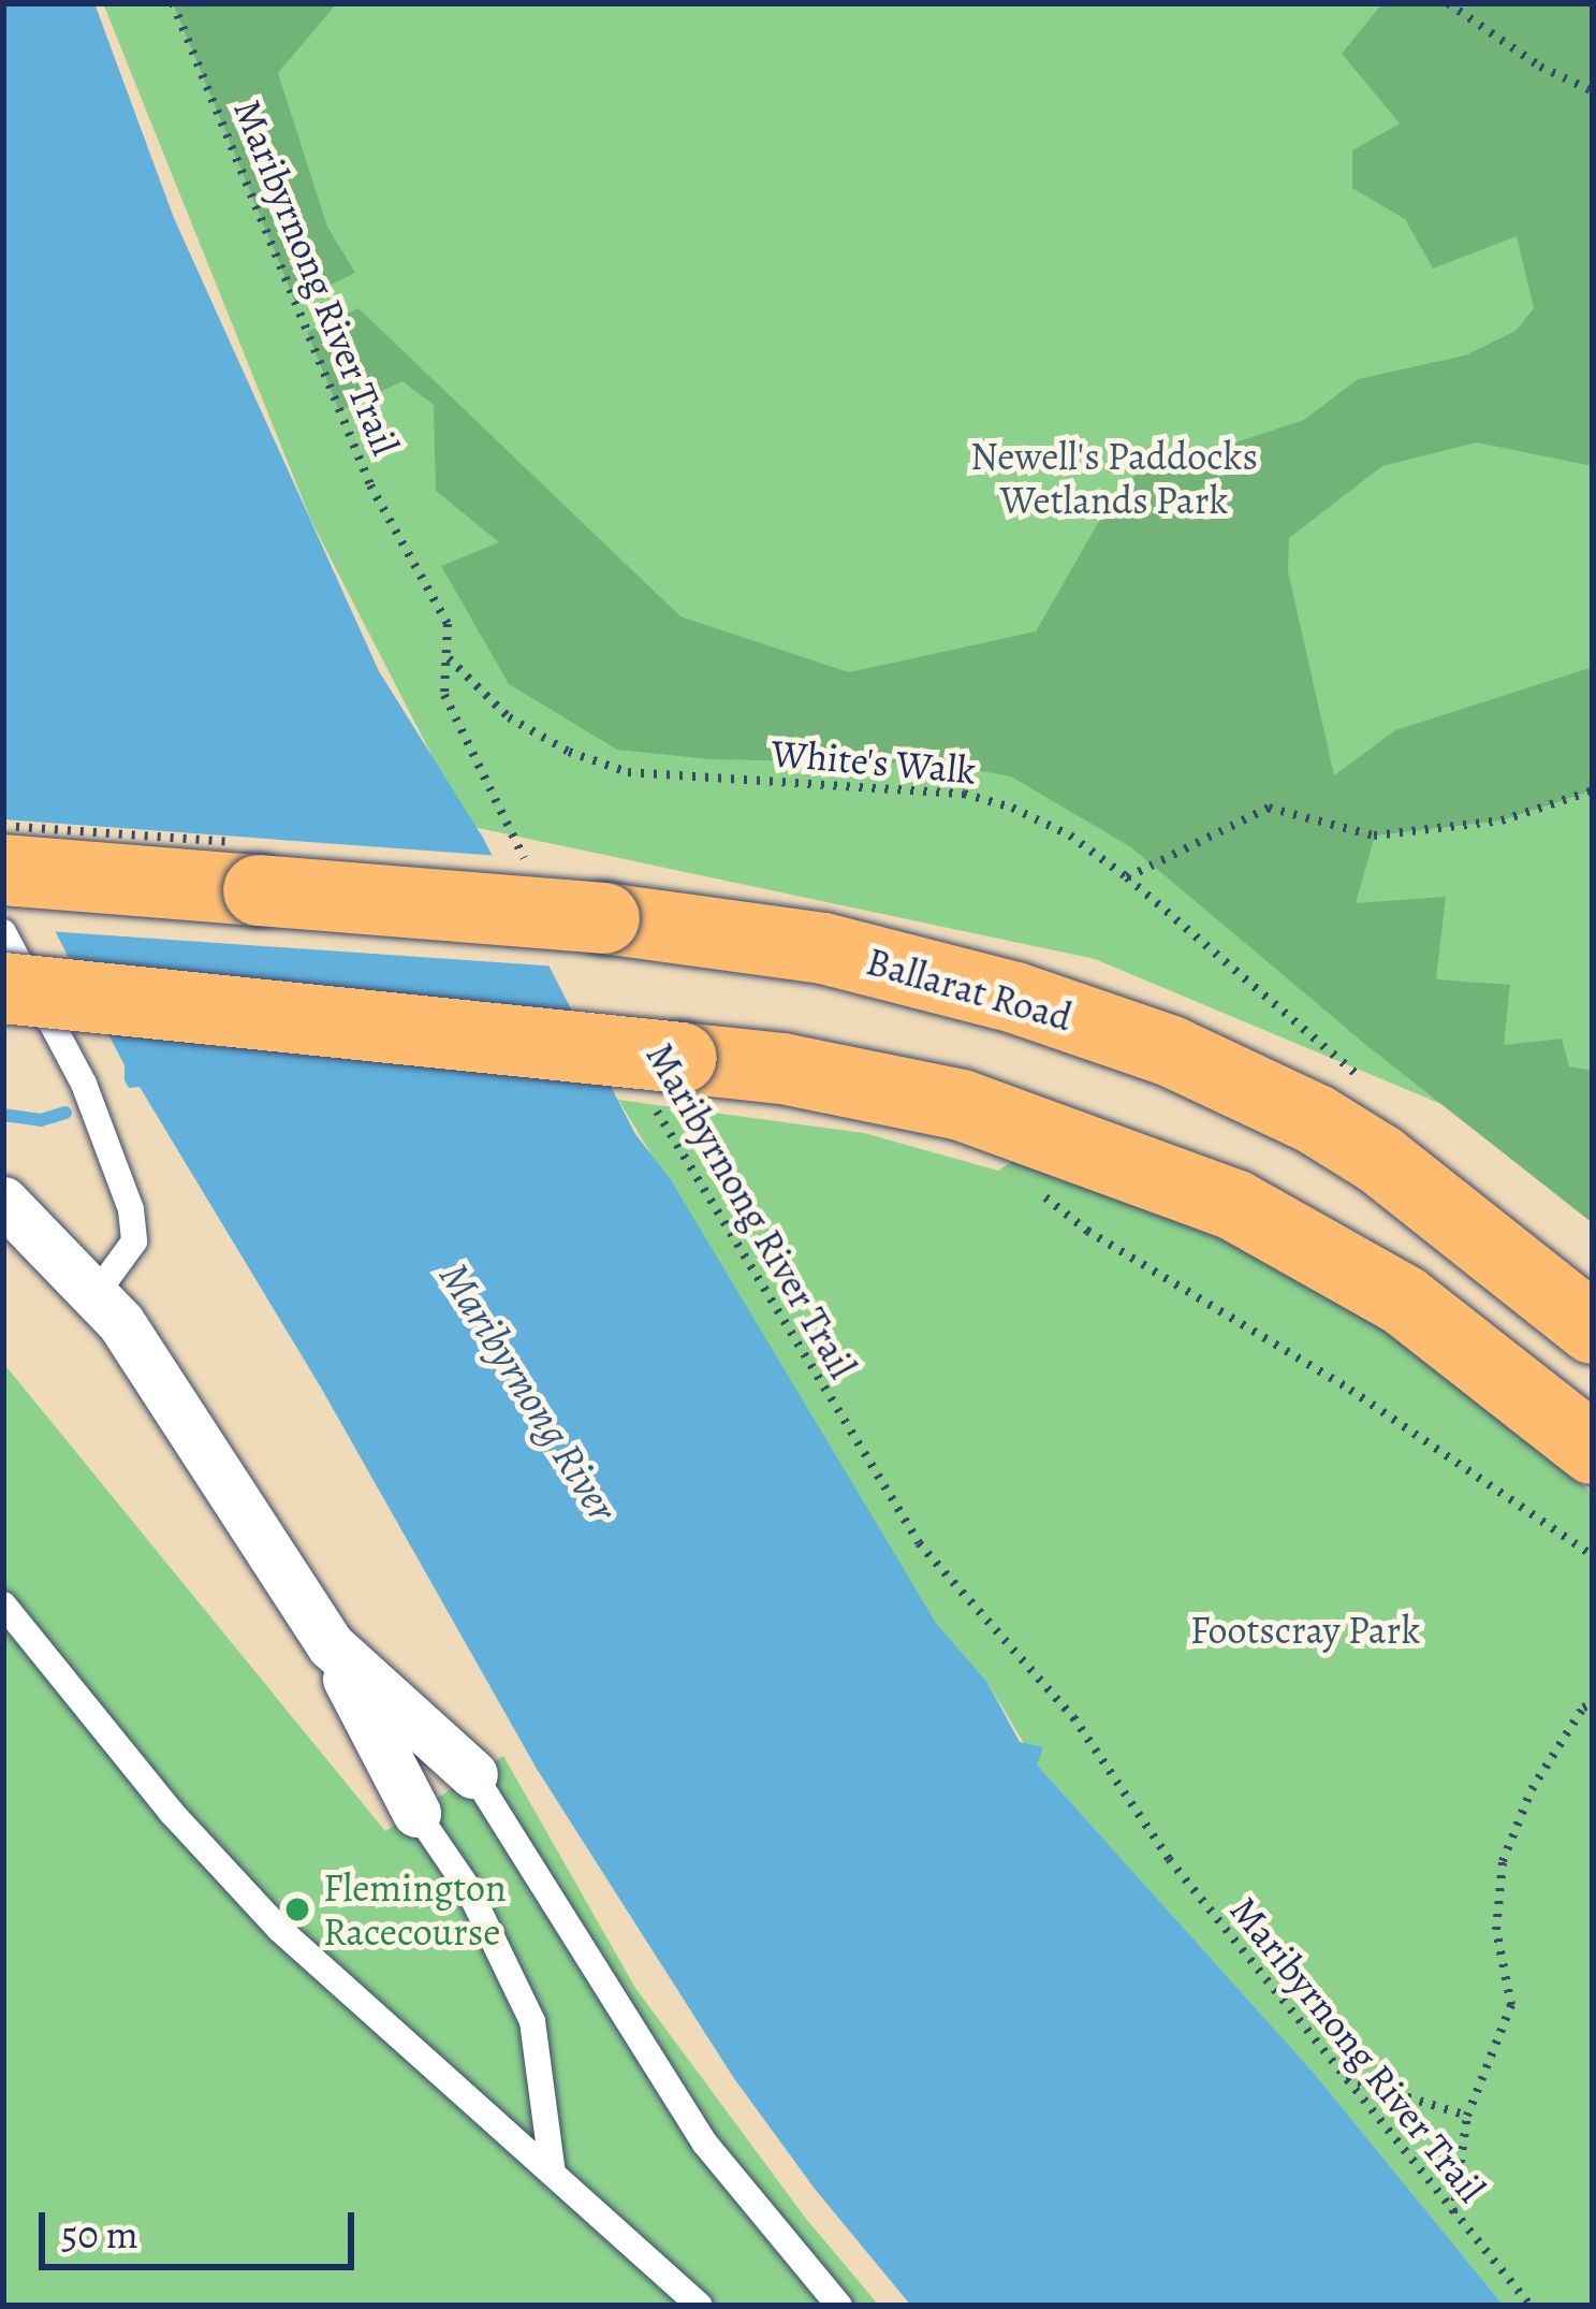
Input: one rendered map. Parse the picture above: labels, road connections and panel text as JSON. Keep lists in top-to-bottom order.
{
  "streets": {
    "highway": ["Ballarat Road"],
    "path": ["Maribyrnong River Trail", "White's Walk"]
  },
  "crossings": [
    ["Maribyrnong River Trail", "White's Walk"]
  ],
  "water": ["Maribyrnong River"],
  "parks": ["Newell's Paddocks Wetlands Park", "Footscray Park"],
  "places": ["Flemington Racecourse"],
  "scale_bar": "50 m"
}
